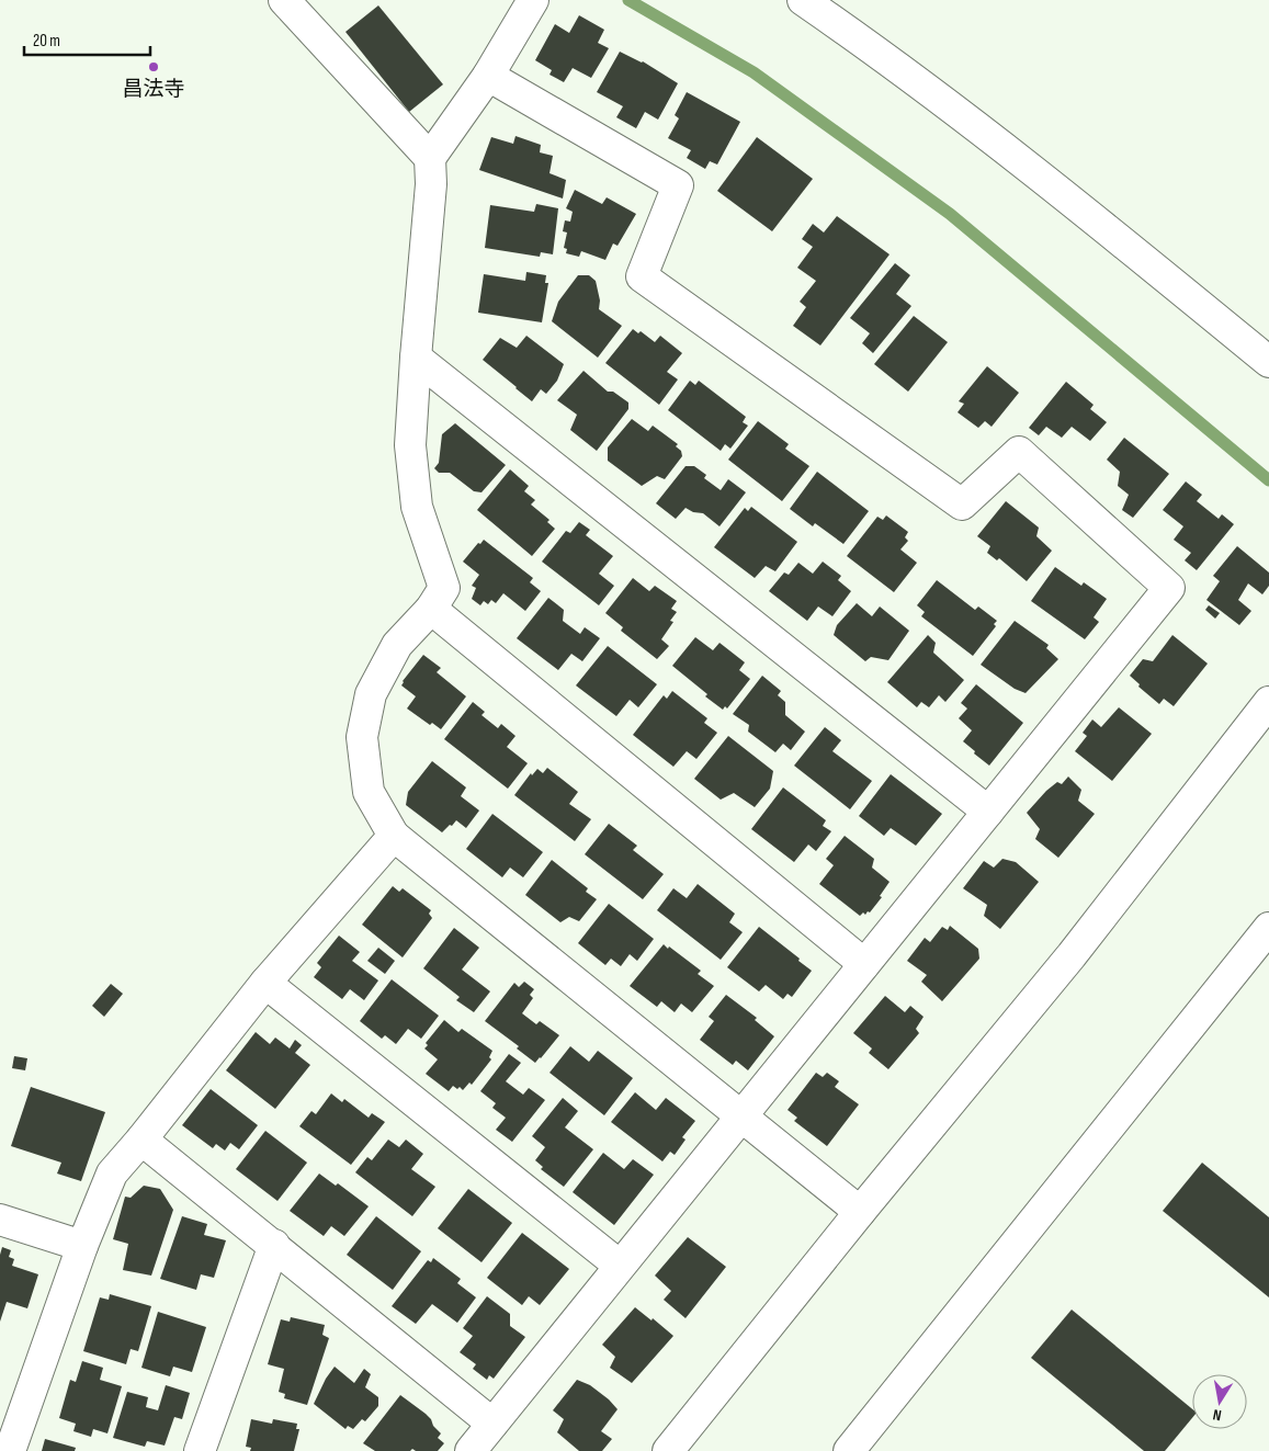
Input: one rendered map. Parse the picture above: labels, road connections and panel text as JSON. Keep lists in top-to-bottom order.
{
  "places": ["昌法寺"],
  "scale_bar": "20 m",
  "north": "bottom"
}
